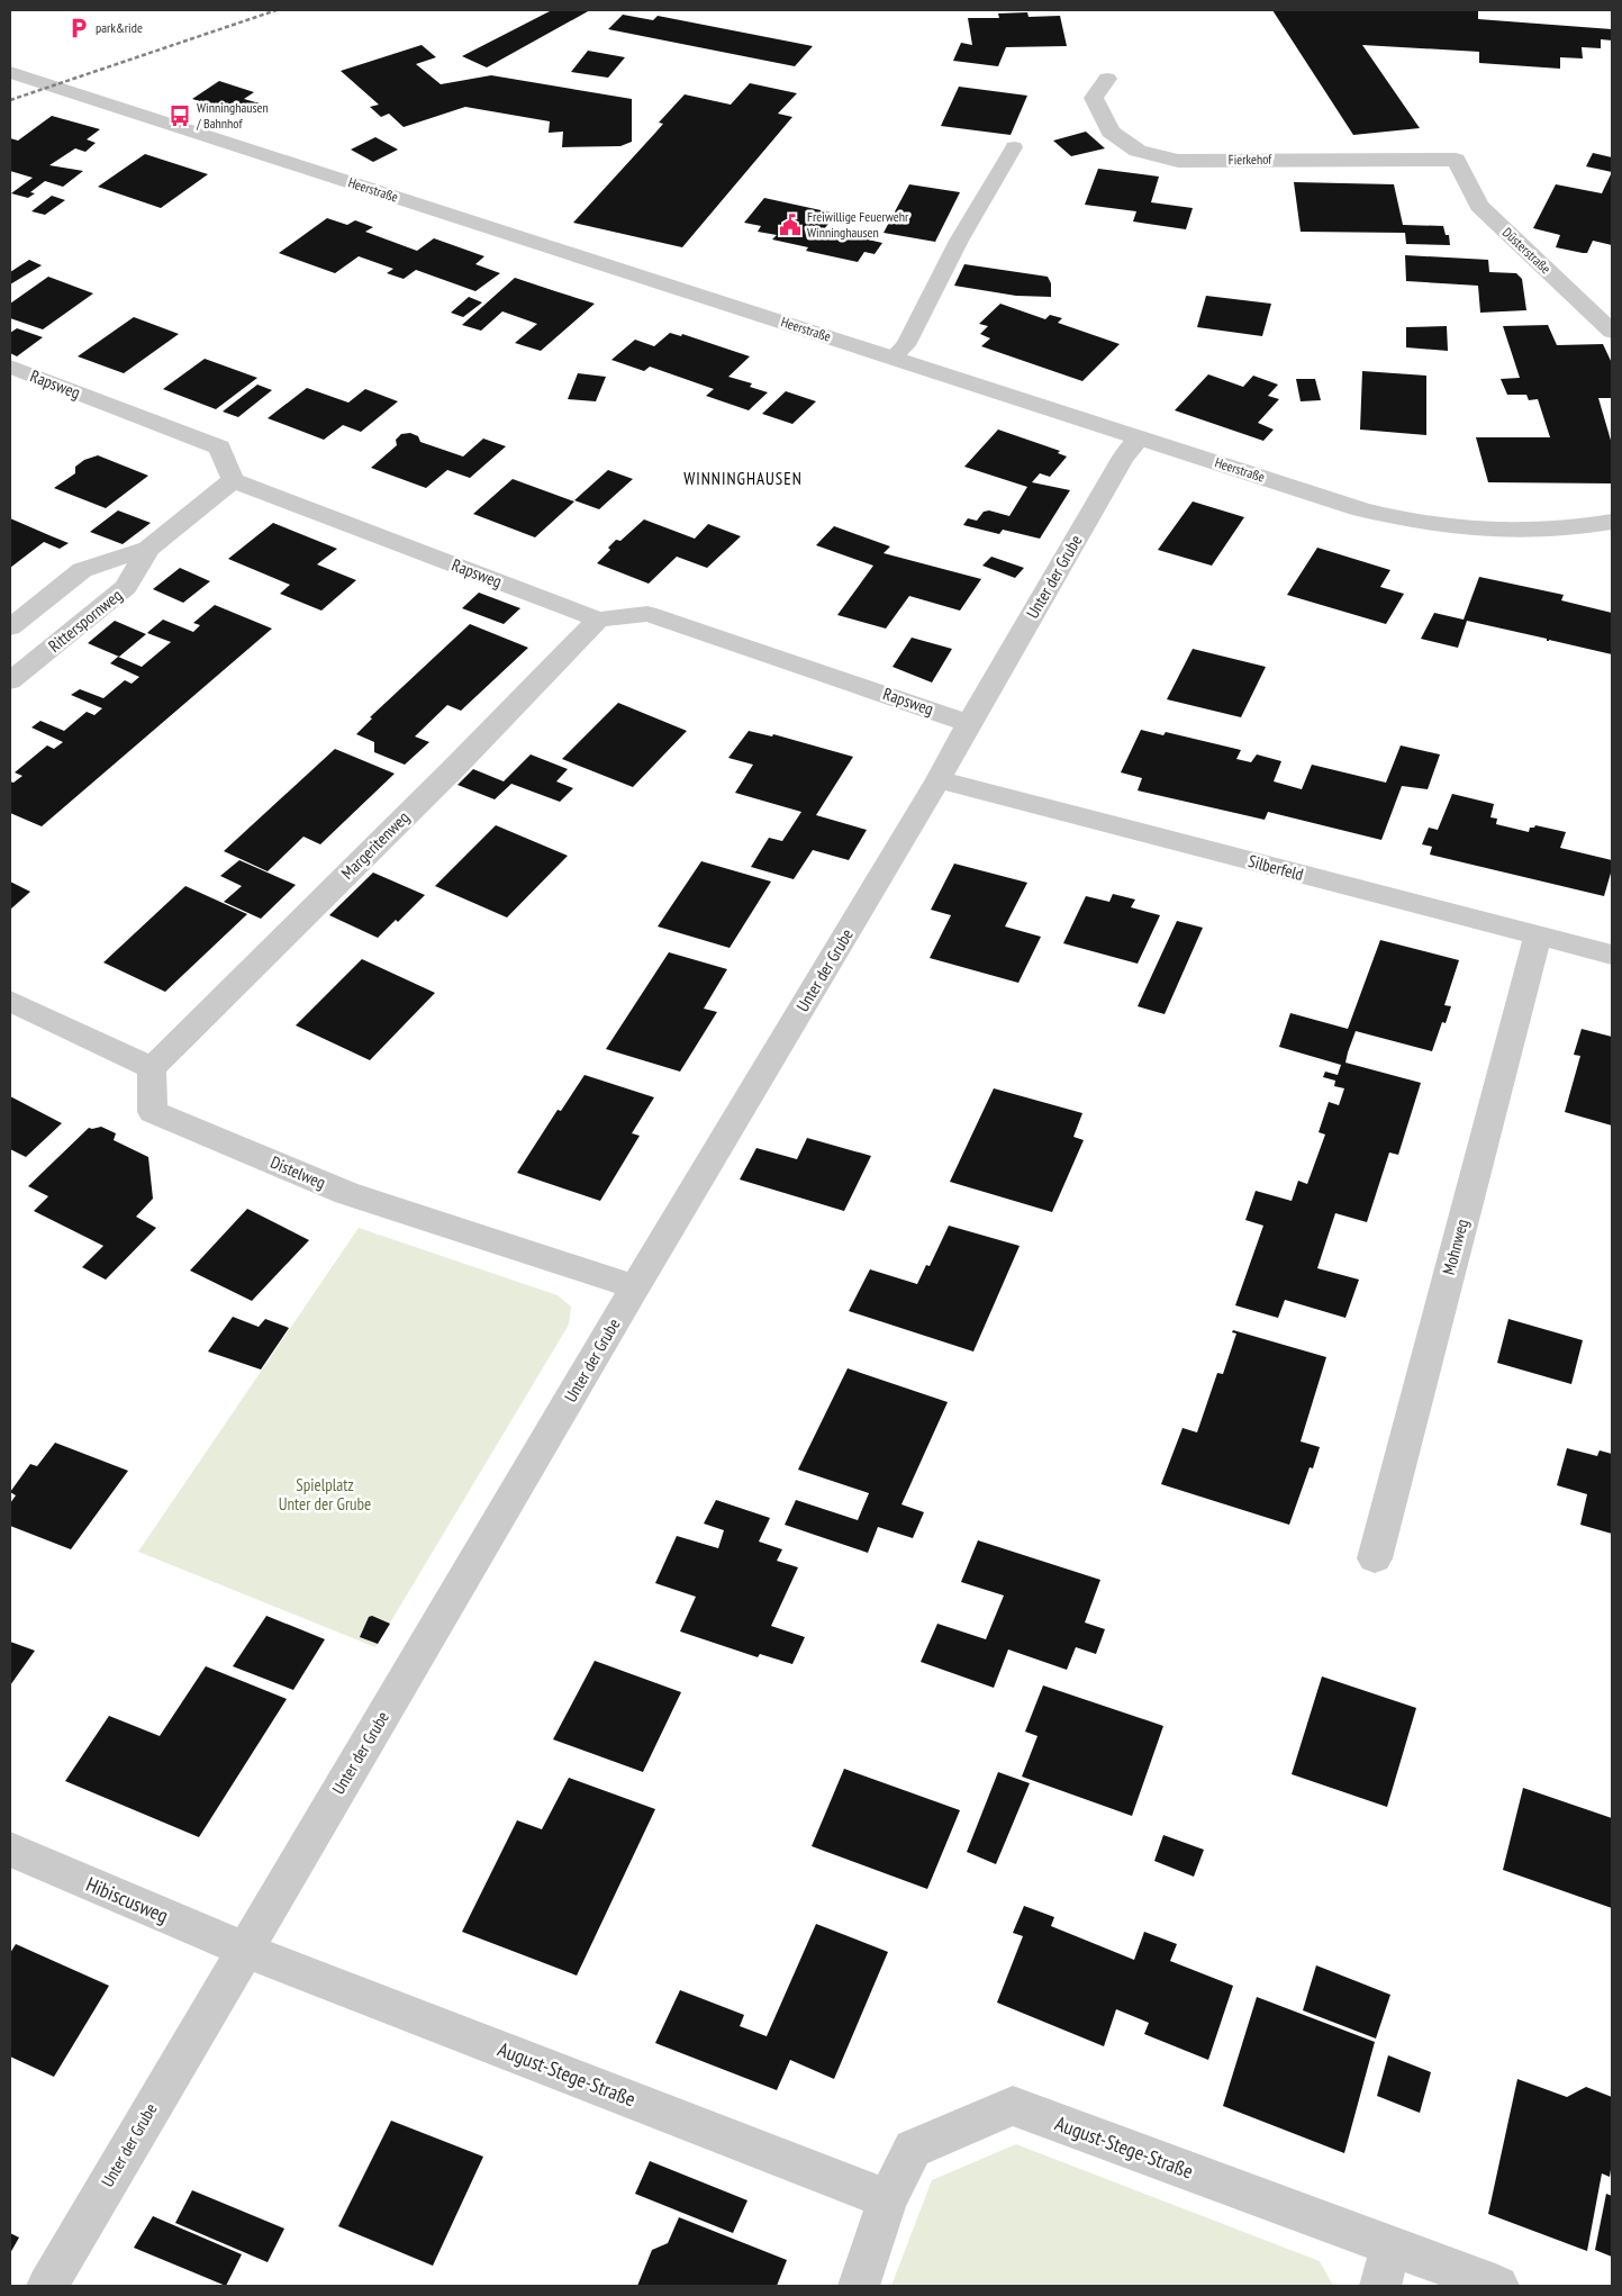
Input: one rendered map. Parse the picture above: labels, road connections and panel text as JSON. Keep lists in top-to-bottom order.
{
  "streets": {
    "street": [
      "Fierkehof",
      "Heerstraße",
      "Düsterstraße",
      "Rapsweg",
      "Unter der Grube",
      "Ritterspornweg",
      "Margeritenweg",
      "Silberfeld",
      "Distelweg",
      "Mohnweg",
      "Hibiscusweg",
      "August-Stege-Straße"
    ]
  },
  "crossings": [
    ["Fierkehof", "Düsterstraße"],
    ["Heerstraße", "Unter der Grube"],
    ["Rapsweg", "Unter der Grube"],
    ["Rapsweg", "Ritterspornweg"],
    ["Rapsweg", "Margeritenweg"],
    ["Unter der Grube", "Silberfeld"],
    ["Unter der Grube", "Distelweg"],
    ["Unter der Grube", "Hibiscusweg"],
    ["Unter der Grube", "August-Stege-Straße"],
    ["Margeritenweg", "Distelweg"],
    ["Silberfeld", "Mohnweg"],
    ["Hibiscusweg", "August-Stege-Straße"]
  ],
  "districts": ["WINNINGHAUSEN"],
  "parks": ["Spielplatz Unter der Grube"],
  "places": {
    "parking": ["park&ride"],
    "bus stop": ["Winninghausen / Bahnhof"],
    "public building": ["Freiwillige Feuerwehr Winninghausen"]
  }
}
